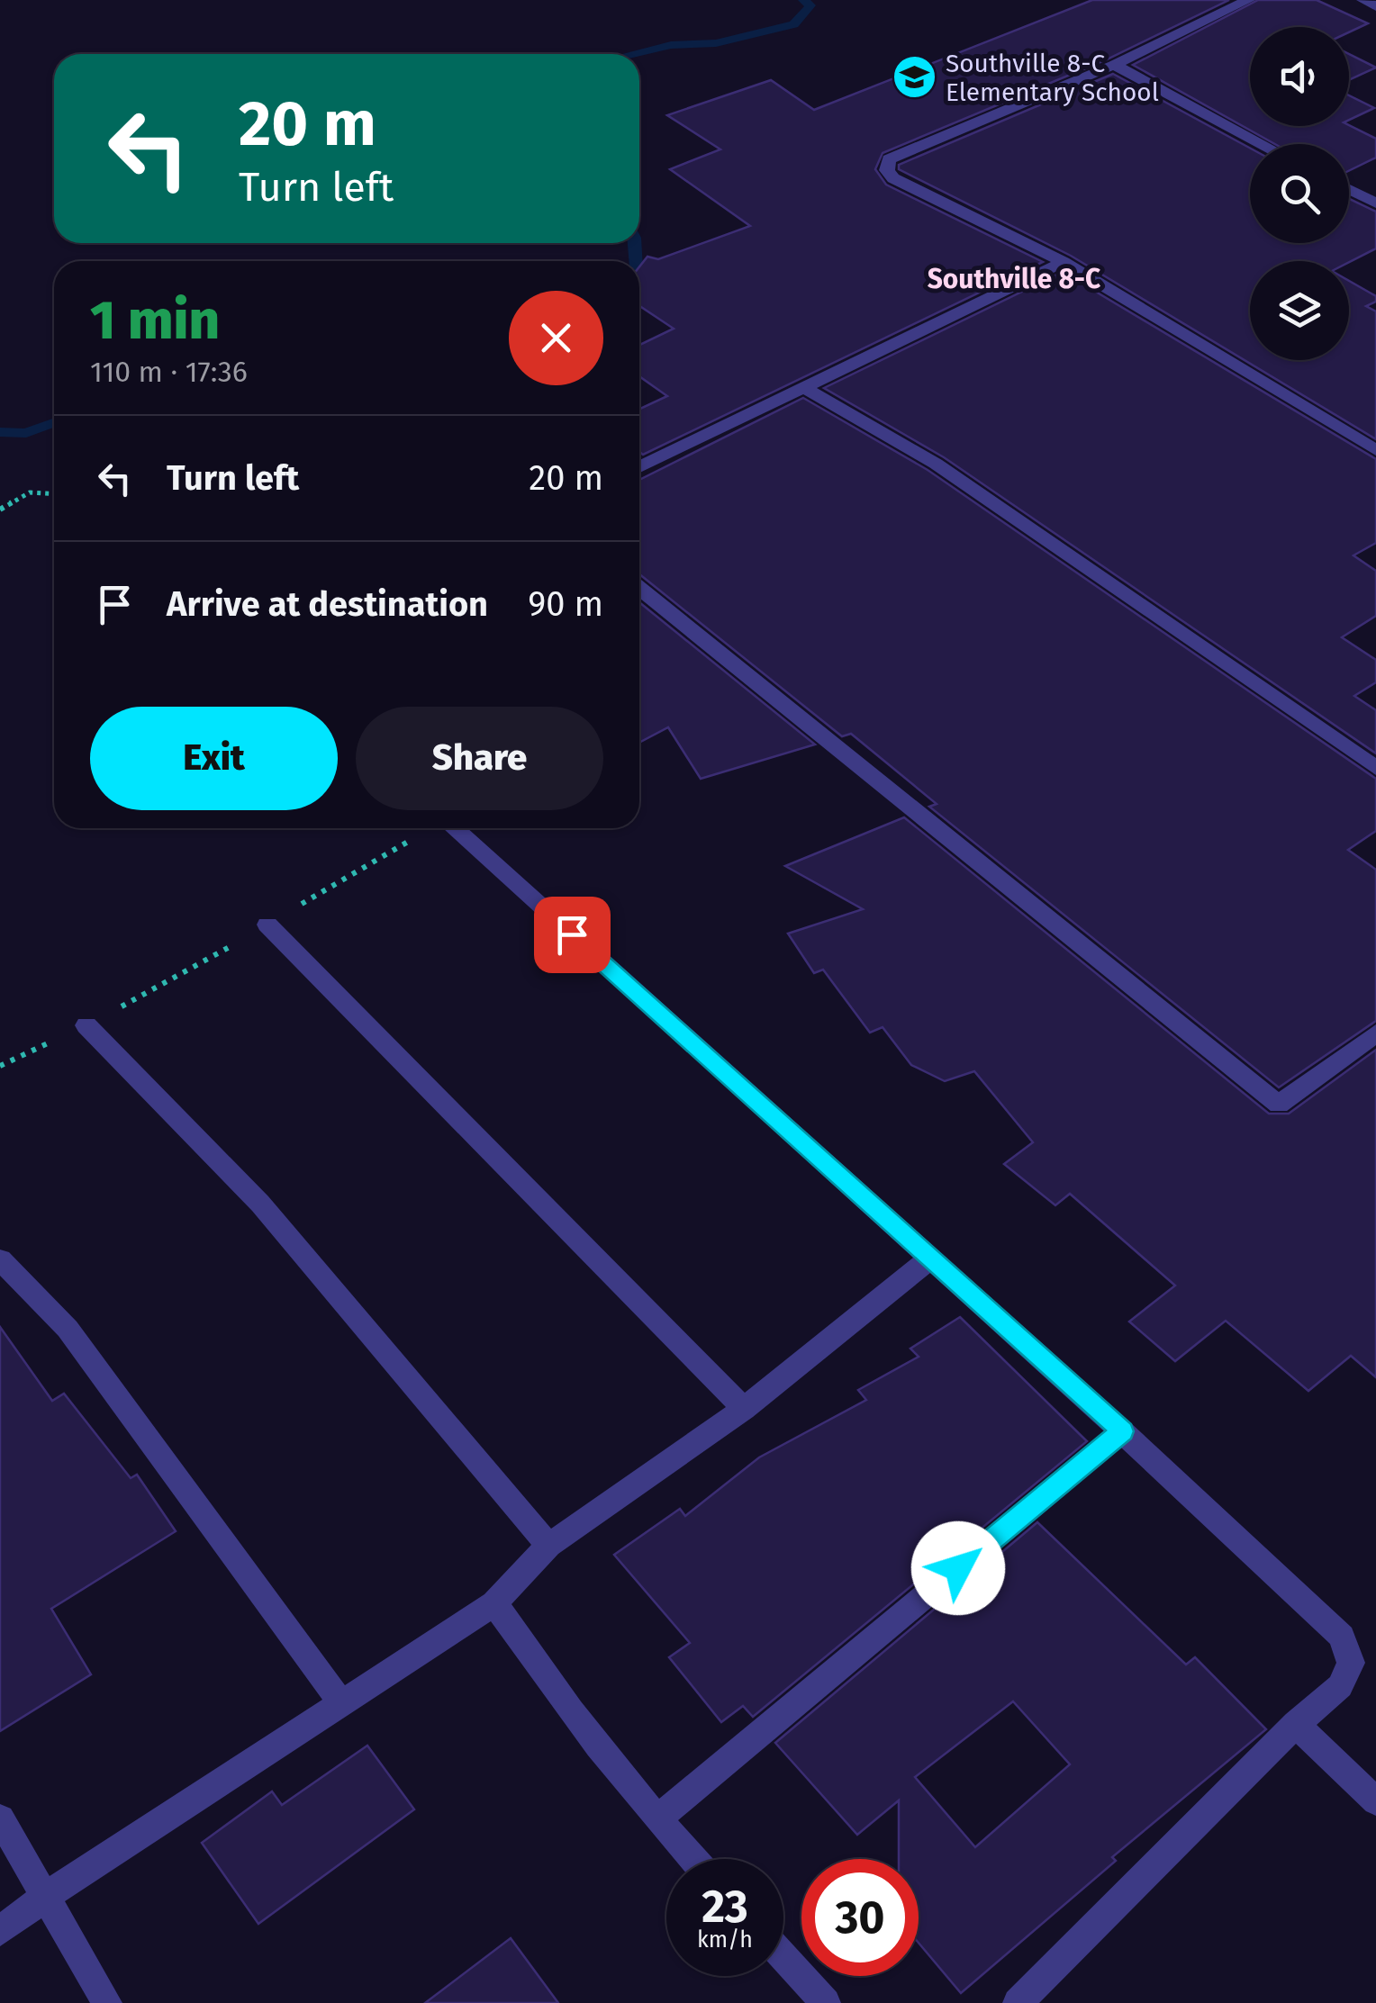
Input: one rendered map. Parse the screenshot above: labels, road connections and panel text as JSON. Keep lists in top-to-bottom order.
{
  "districts": ["Southville 8-C"],
  "places": {
    "school or university": ["Southville 8-C Elementary School"]
  },
  "page": {
    "turn": ["20 m", "Turn left"],
    "heading": ["1 min", "110 m · 17:36"],
    "list": [
      {
        "name": "Turn left",
        "value": "20 m"
      },
      {
        "name": "Arrive at destination",
        "value": "90 m"
      }
    ],
    "buttons": ["Exit", "Share"],
    "speed": "23 km/h",
    "limit": "30"
  }
}
